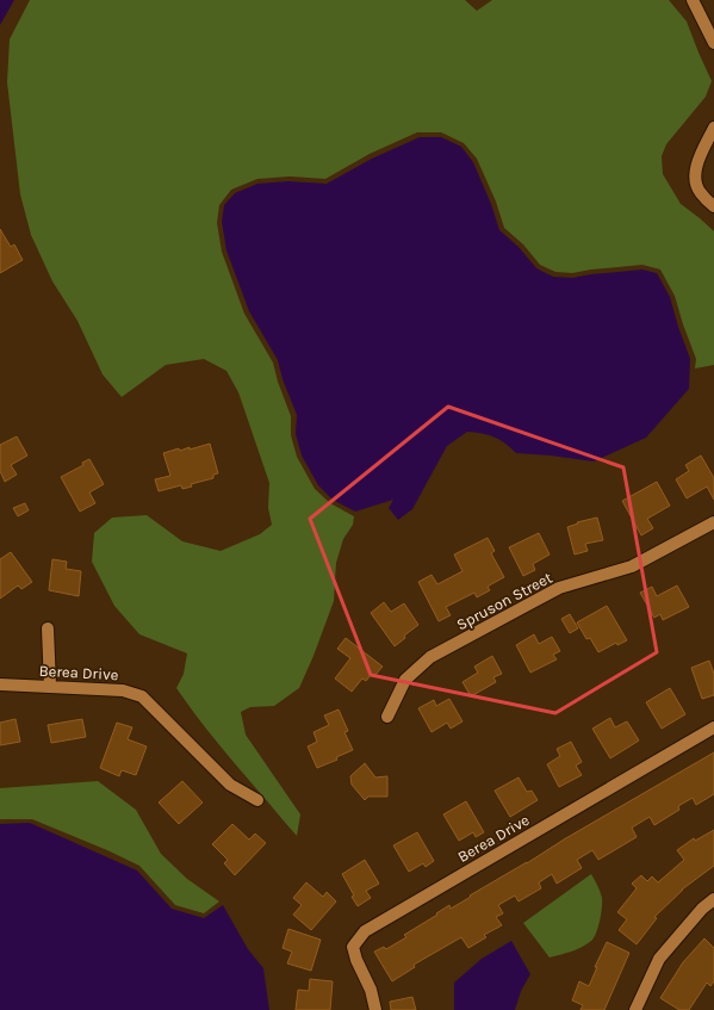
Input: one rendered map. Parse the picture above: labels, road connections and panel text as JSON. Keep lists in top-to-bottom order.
{
  "streets": {
    "street": ["Spruson Street", "Berea Drive"]
  }
}
